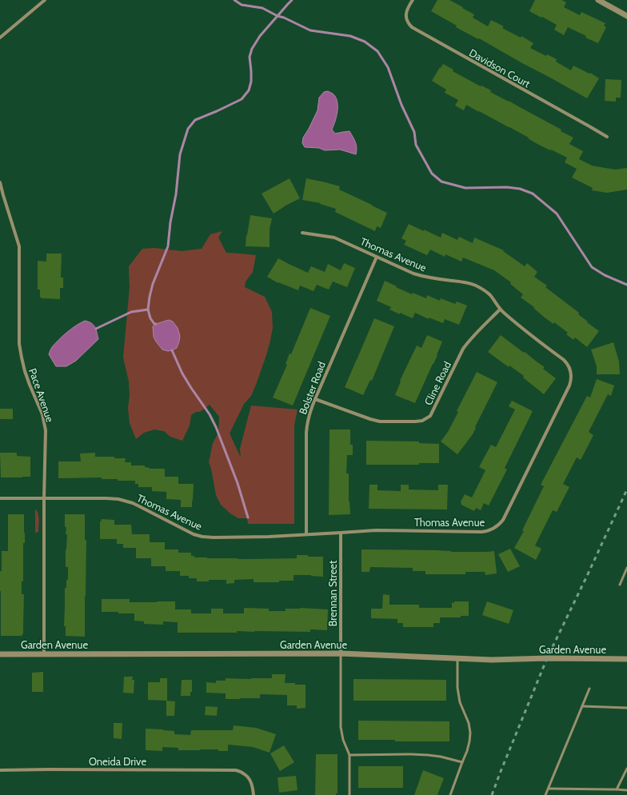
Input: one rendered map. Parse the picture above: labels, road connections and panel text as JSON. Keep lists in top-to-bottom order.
{
  "streets": {
    "street": [
      "Davidson Court",
      "Thomas Avenue",
      "Cline Road",
      "Bolster Road",
      "Pace Avenue",
      "Brennan Street",
      "Garden Avenue",
      "Oneida Drive"
    ]
  },
  "crossings": [
    ["Thomas Avenue", "Cline Road"],
    ["Thomas Avenue", "Bolster Road"],
    ["Thomas Avenue", "Pace Avenue"],
    ["Thomas Avenue", "Brennan Street"],
    ["Cline Road", "Bolster Road"],
    ["Pace Avenue", "Garden Avenue"],
    ["Brennan Street", "Garden Avenue"]
  ]
}
